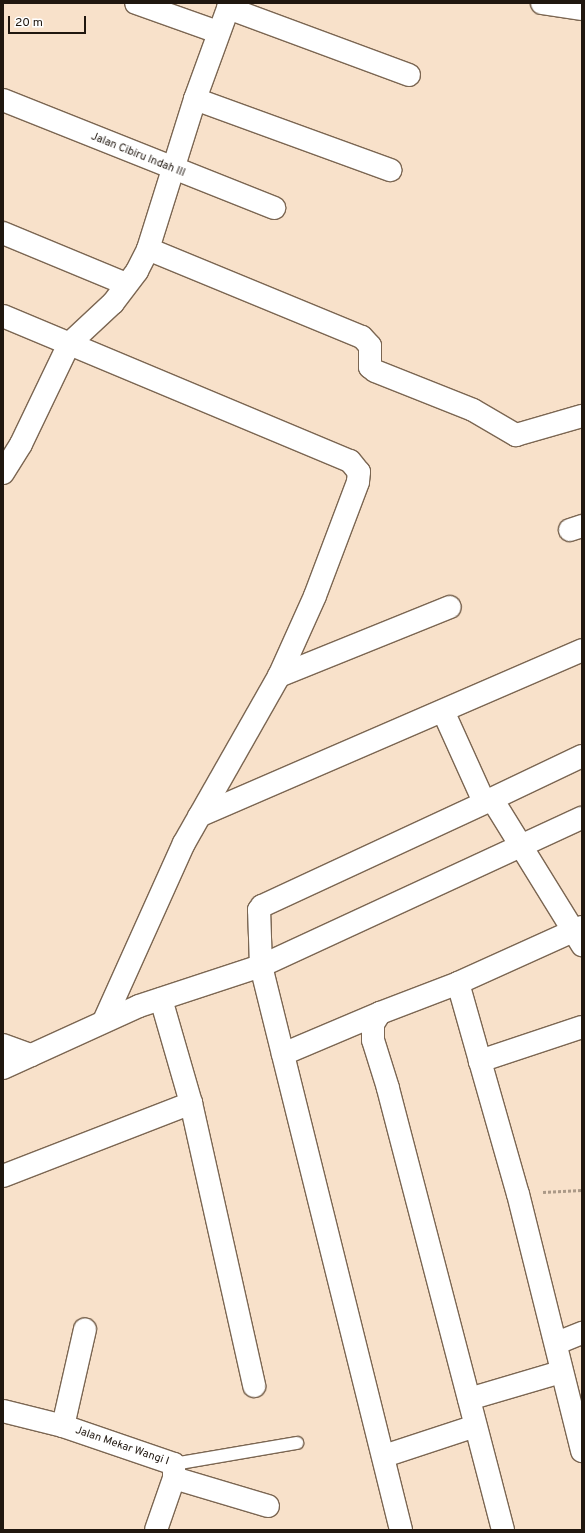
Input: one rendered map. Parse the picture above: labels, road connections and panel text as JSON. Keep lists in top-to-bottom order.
{
  "streets": {
    "street": ["Jalan Cibiru Indah III", "Jalan Mekar Wangi I"]
  },
  "scale_bar": "20 m"
}
